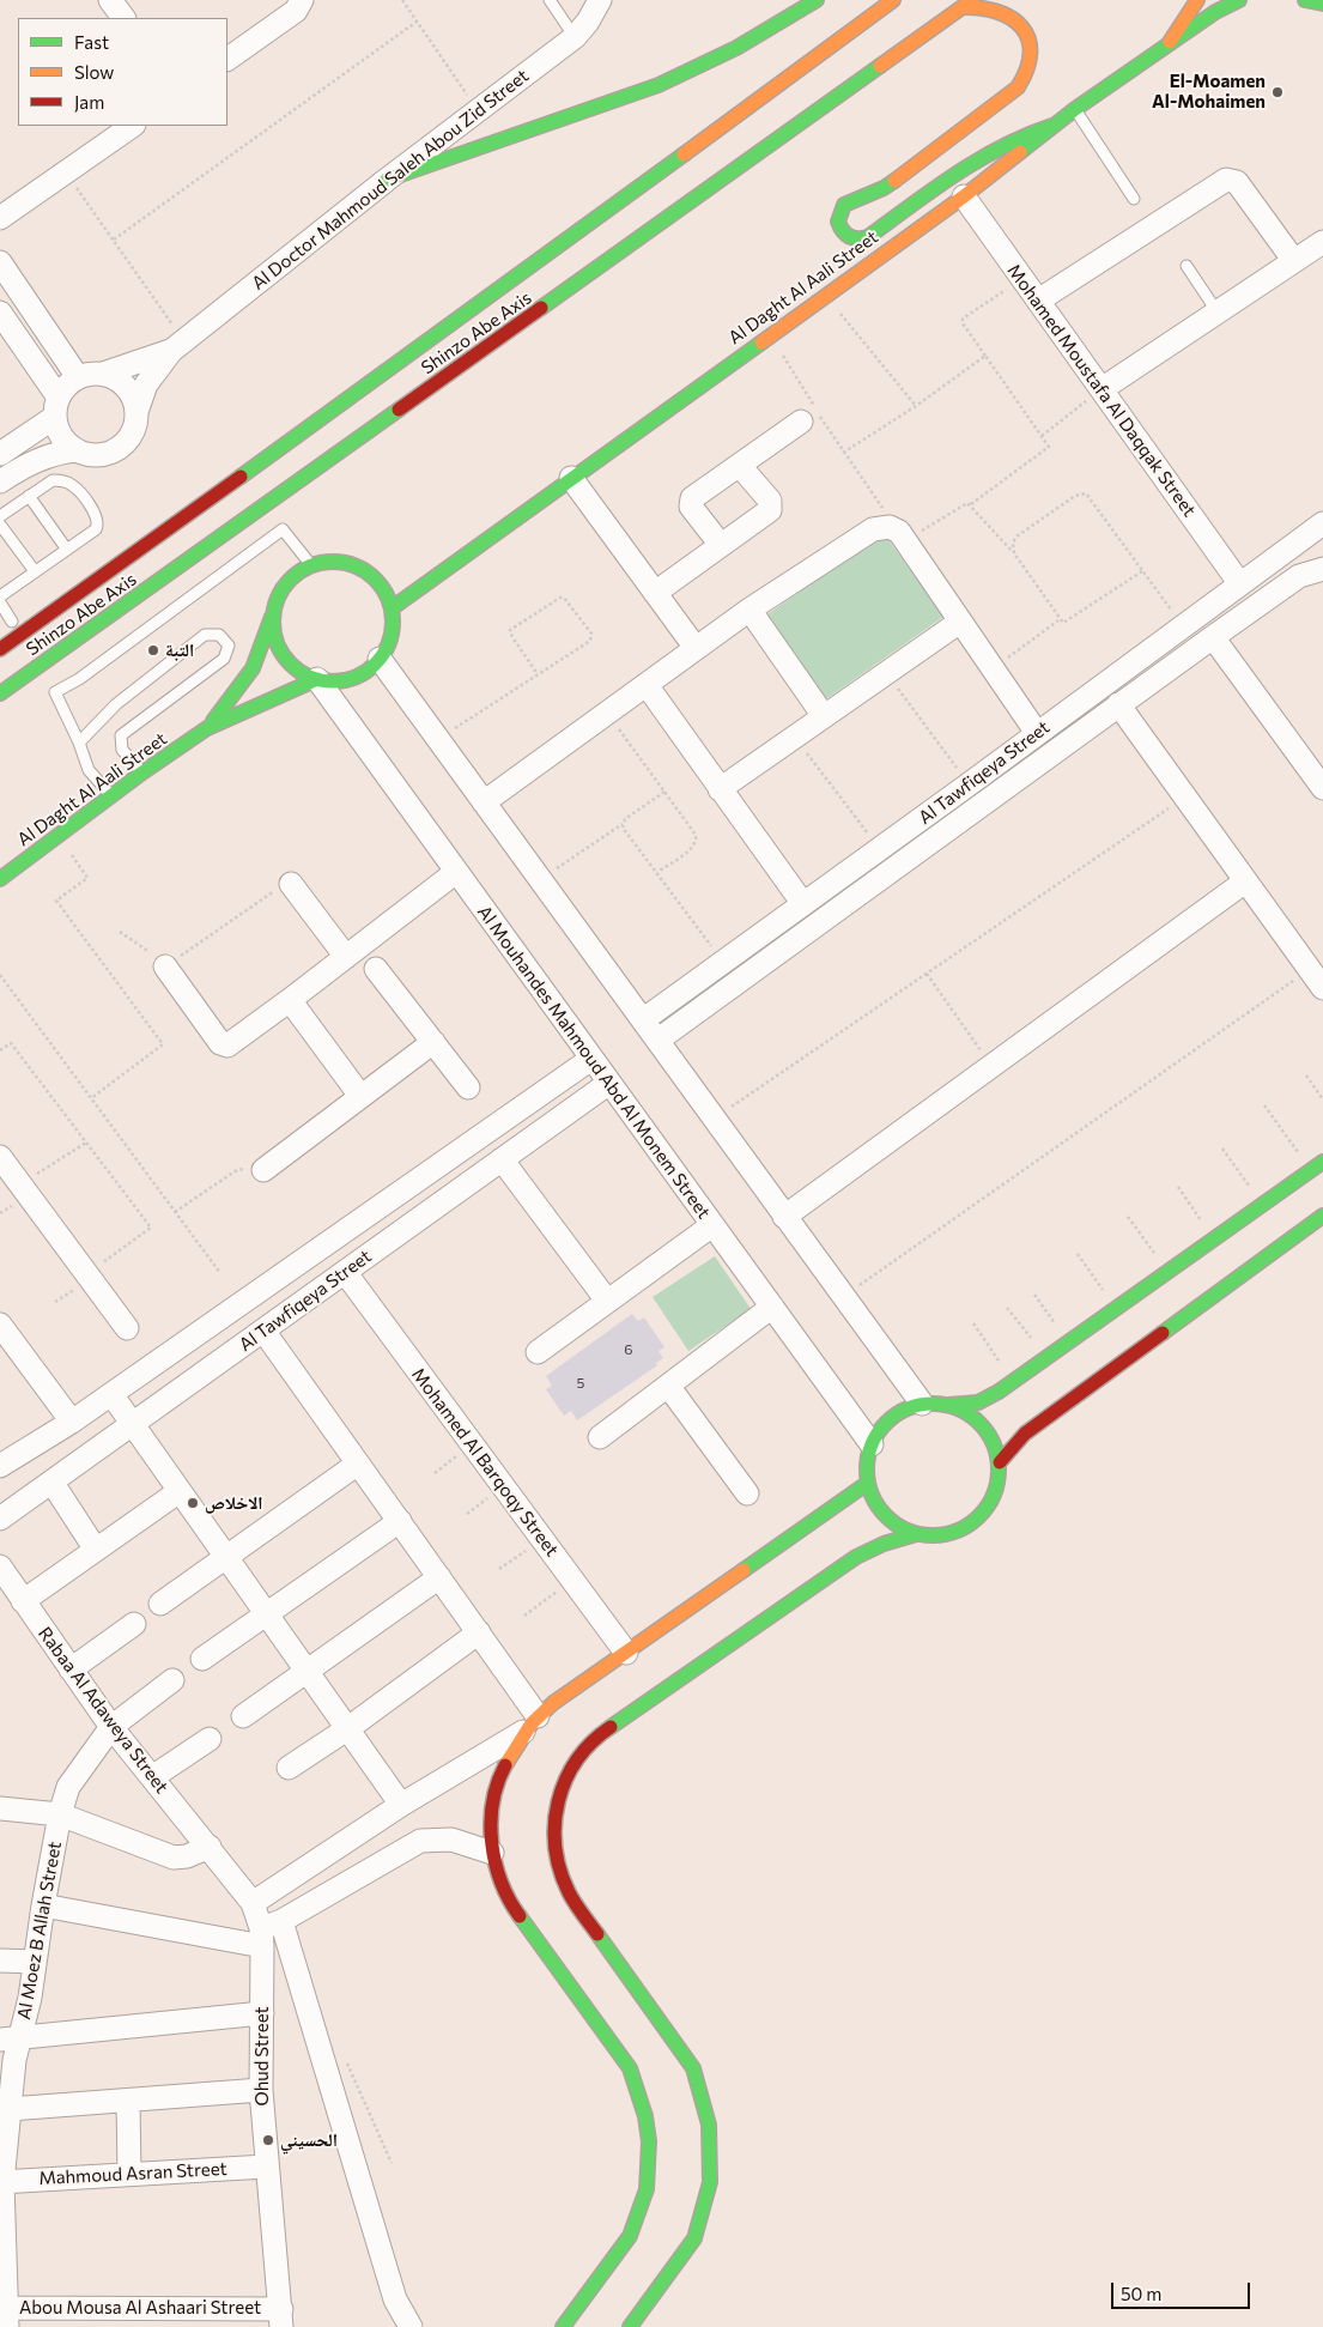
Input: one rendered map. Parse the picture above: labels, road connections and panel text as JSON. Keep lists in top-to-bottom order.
{
  "streets": {
    "street": [
      "Al Doctor Mahmoud Saleh Abou Zid Street",
      "Al Daght Al Aali Street",
      "Shinzo Abe Axis",
      "Mohamed Moustafa Al Daqqak Street",
      "Al Tawfiqeya Street",
      "Al Mouhandes Mahmoud Abd Al Monem Street",
      "Mohamed Al Barqoqy Street",
      "Rabaa Al Adaweya Street",
      "Al Moez B Allah Street",
      "Ohud Street",
      "Mahmoud Asran Street",
      "Abou Mousa Al Ashaari Street"
    ]
  },
  "crossings": [
    ["Al Daght Al Aali Street", "Mohamed Moustafa Al Daqqak Street"],
    ["Al Daght Al Aali Street", "Al Mouhandes Mahmoud Abd Al Monem Street"],
    ["Mohamed Moustafa Al Daqqak Street", "Al Tawfiqeya Street"],
    ["Al Tawfiqeya Street", "Al Mouhandes Mahmoud Abd Al Monem Street"],
    ["Al Tawfiqeya Street", "Mohamed Al Barqoqy Street"],
    ["Rabaa Al Adaweya Street", "Al Moez B Allah Street"],
    ["Rabaa Al Adaweya Street", "Ohud Street"],
    ["Al Moez B Allah Street", "Mahmoud Asran Street"],
    ["Al Moez B Allah Street", "Abou Mousa Al Ashaari Street"],
    ["Ohud Street", "Mahmoud Asran Street"],
    ["Ohud Street", "Abou Mousa Al Ashaari Street"]
  ],
  "places": [
    "El-Moamen Al-Mohaimen",
    "التبة",
    "الاخلاص",
    "الحسيني"
  ],
  "house_numbers": ["6", "5"],
  "legend": ["Fast", "Slow", "Jam"],
  "scale_bar": "50 m"
}
